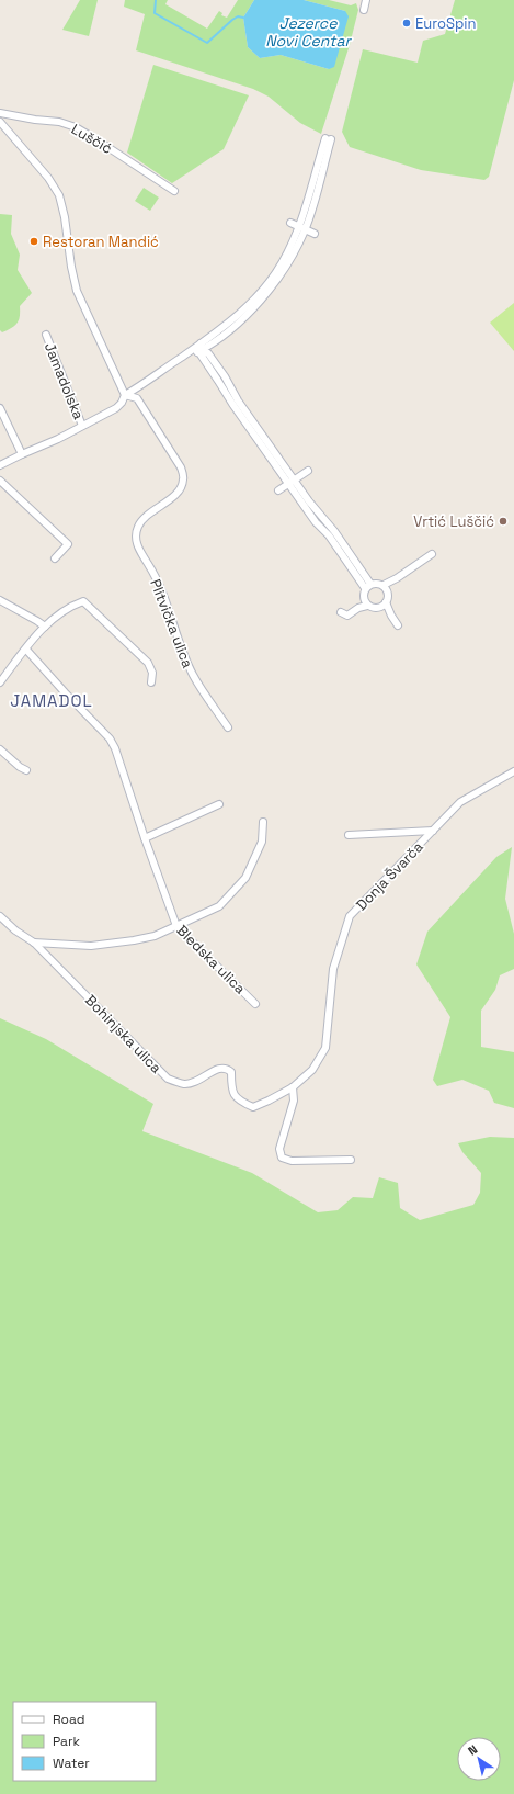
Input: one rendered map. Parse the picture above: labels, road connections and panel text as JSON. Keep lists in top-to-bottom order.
{
  "streets": {
    "street": [
      "Luščić",
      "Jamadolska",
      "Plitvička ulica",
      "Donja Švarča",
      "Bledska ulica",
      "Bohinjska ulica"
    ]
  },
  "crossings": [
    ["Donja Švarča", "Bohinjska ulica"]
  ],
  "districts": ["JAMADOL"],
  "water": ["Jezerce Novi Centar"],
  "places": ["EuroSpin", "Restoran Mandić", "Vrtić Luščić"],
  "legend": ["Road", "Park", "Water"],
  "north": "top left"
}
